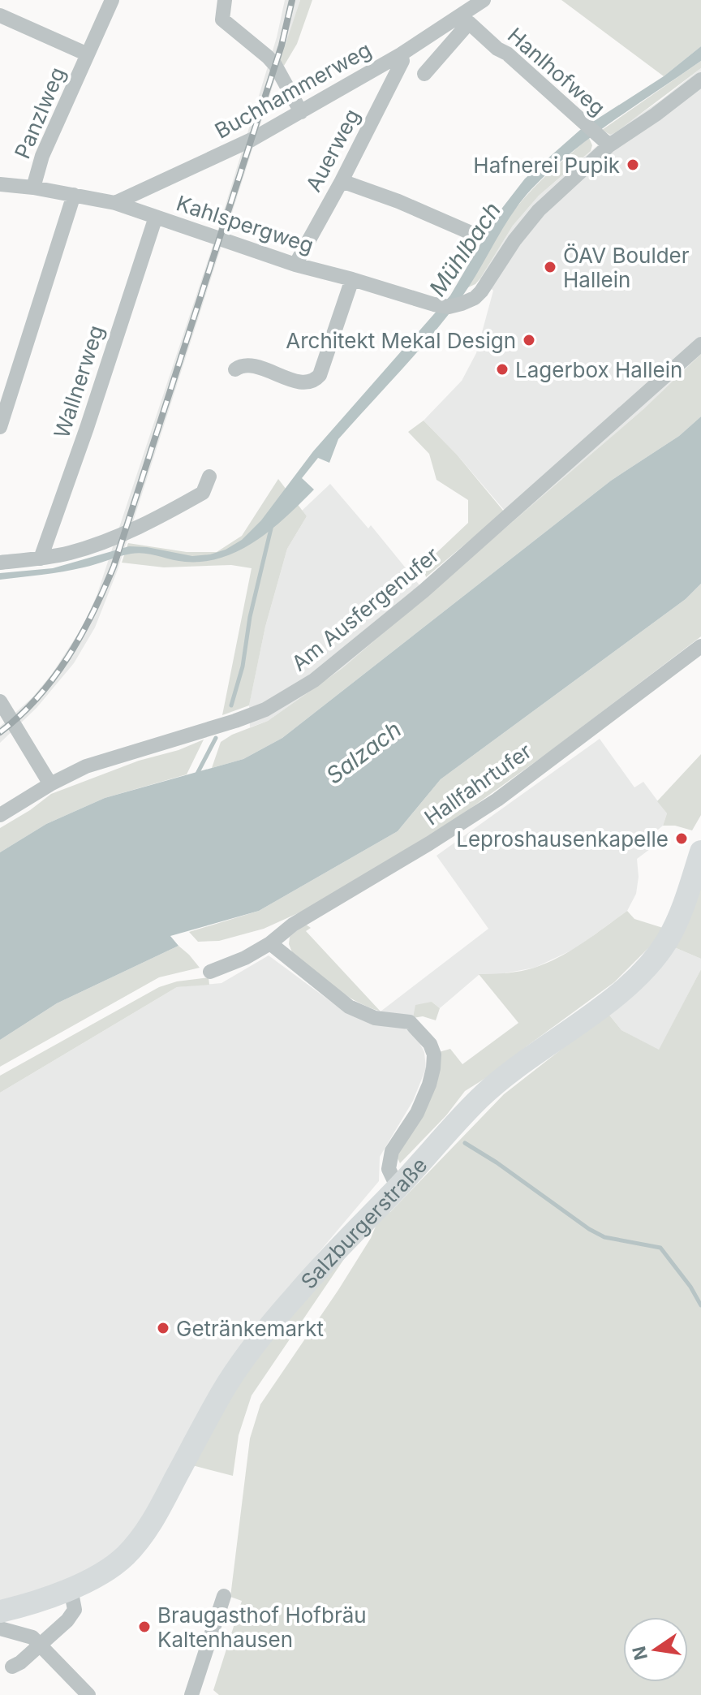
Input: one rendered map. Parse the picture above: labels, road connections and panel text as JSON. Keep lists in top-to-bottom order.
{
  "streets": {
    "main road": ["Salzburgerstraße"],
    "street": [
      "Hanlhofweg",
      "Buchhammerweg",
      "Panzlweg",
      "Auerweg",
      "Kahlspergweg",
      "Wallnerweg",
      "Am Ausfergenufer",
      "Hallfahrtufer"
    ]
  },
  "crossings": [
    ["Hanlhofweg", "Kahlspergweg"],
    ["Buchhammerweg", "Auerweg"],
    ["Buchhammerweg", "Kahlspergweg"],
    ["Panzlweg", "Kahlspergweg"],
    ["Auerweg", "Kahlspergweg"],
    ["Kahlspergweg", "Wallnerweg"]
  ],
  "water": ["Mühlbach", "Salzach"],
  "places": [
    "Hafnerei Pupik",
    "ÖAV Boulder Hallein",
    "Architekt Mekal Design",
    "Lagerbox Hallein",
    "Leproshausenkapelle",
    "Getränkemarkt",
    "Braugasthof Hofbräu Kaltenhausen"
  ],
  "north": "left"
}
